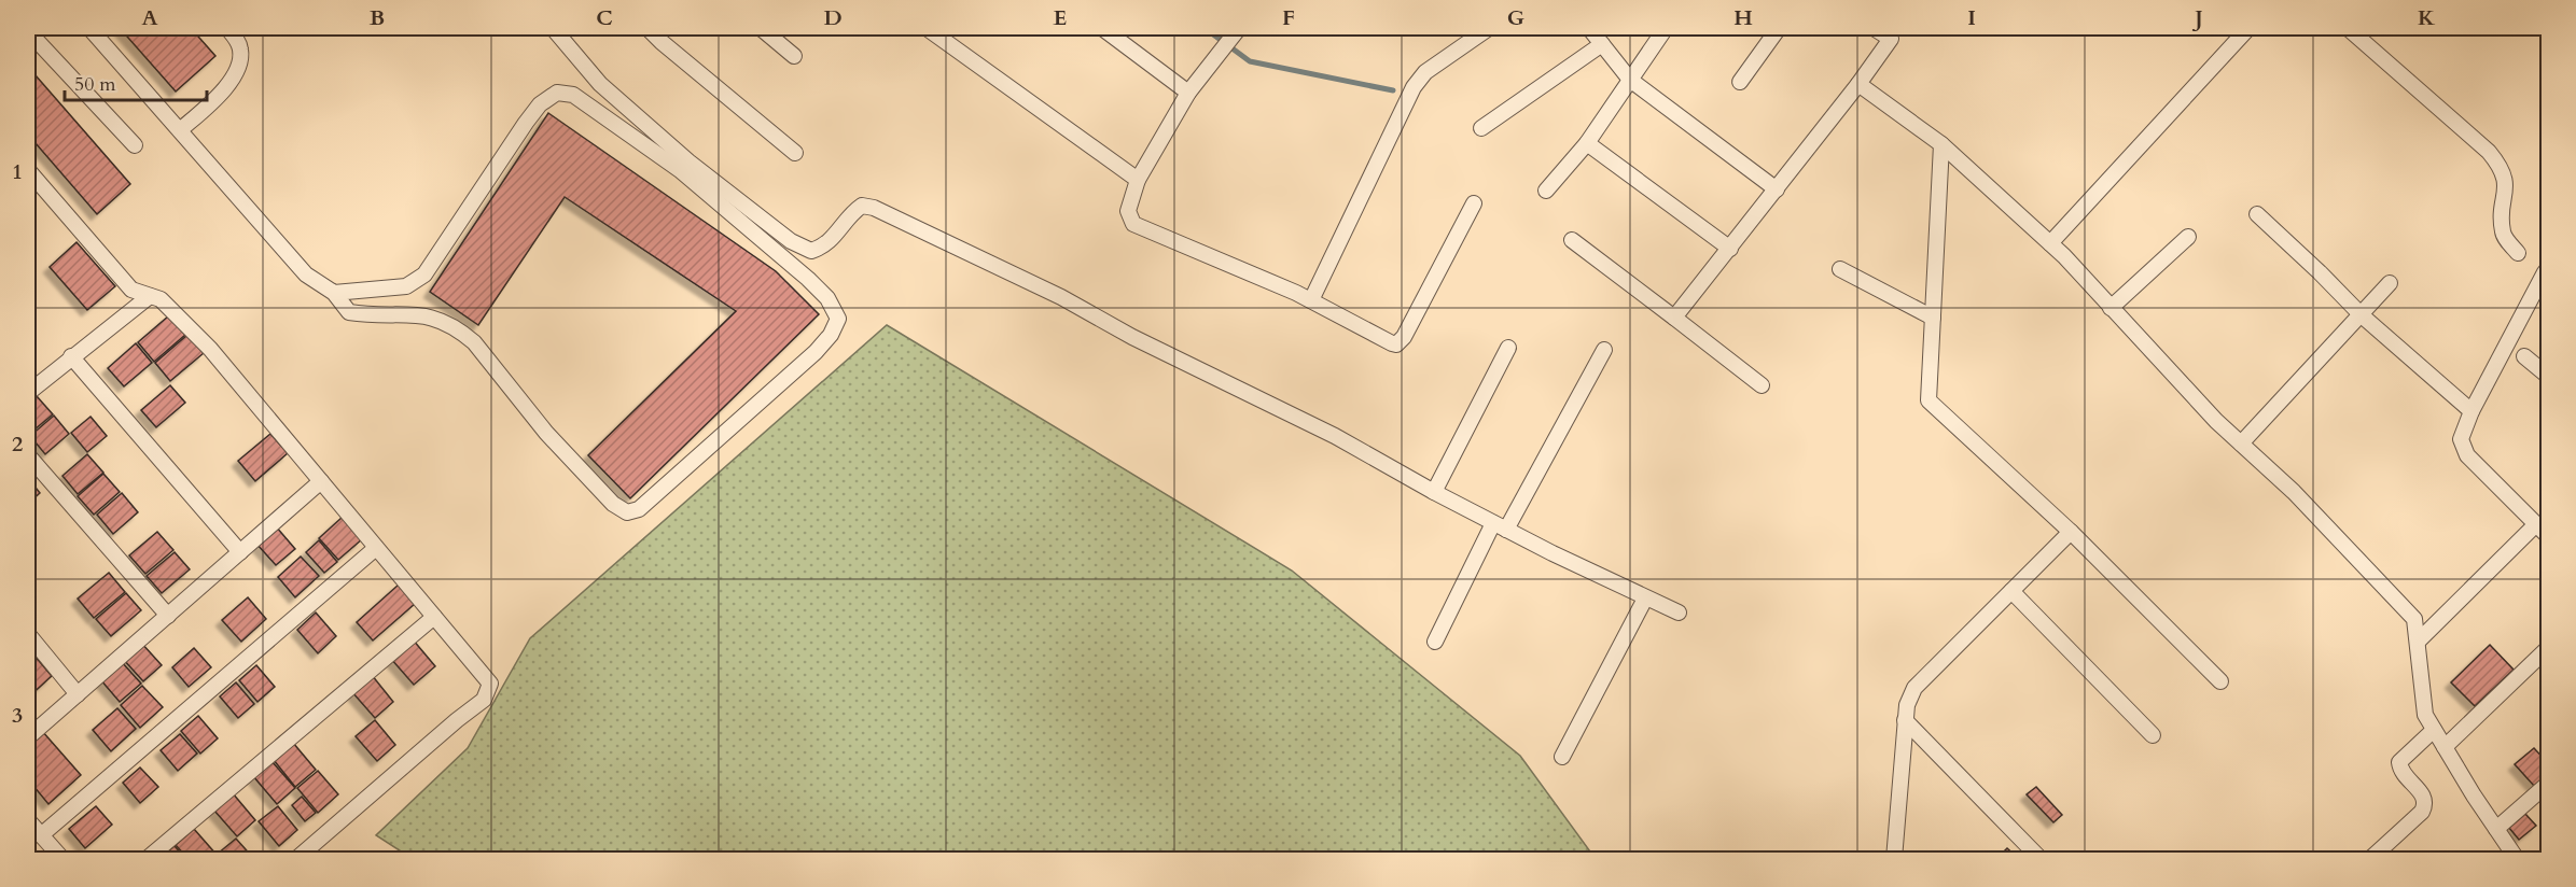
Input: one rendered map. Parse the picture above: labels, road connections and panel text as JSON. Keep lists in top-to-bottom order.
{
  "scale_bar": "50 m",
  "grid": {
    "columns": [
      "A",
      "B",
      "C",
      "D",
      "E",
      "F",
      "G",
      "H",
      "I",
      "J",
      "K"
    ],
    "rows": ["1", "2", "3"]
  }
}
